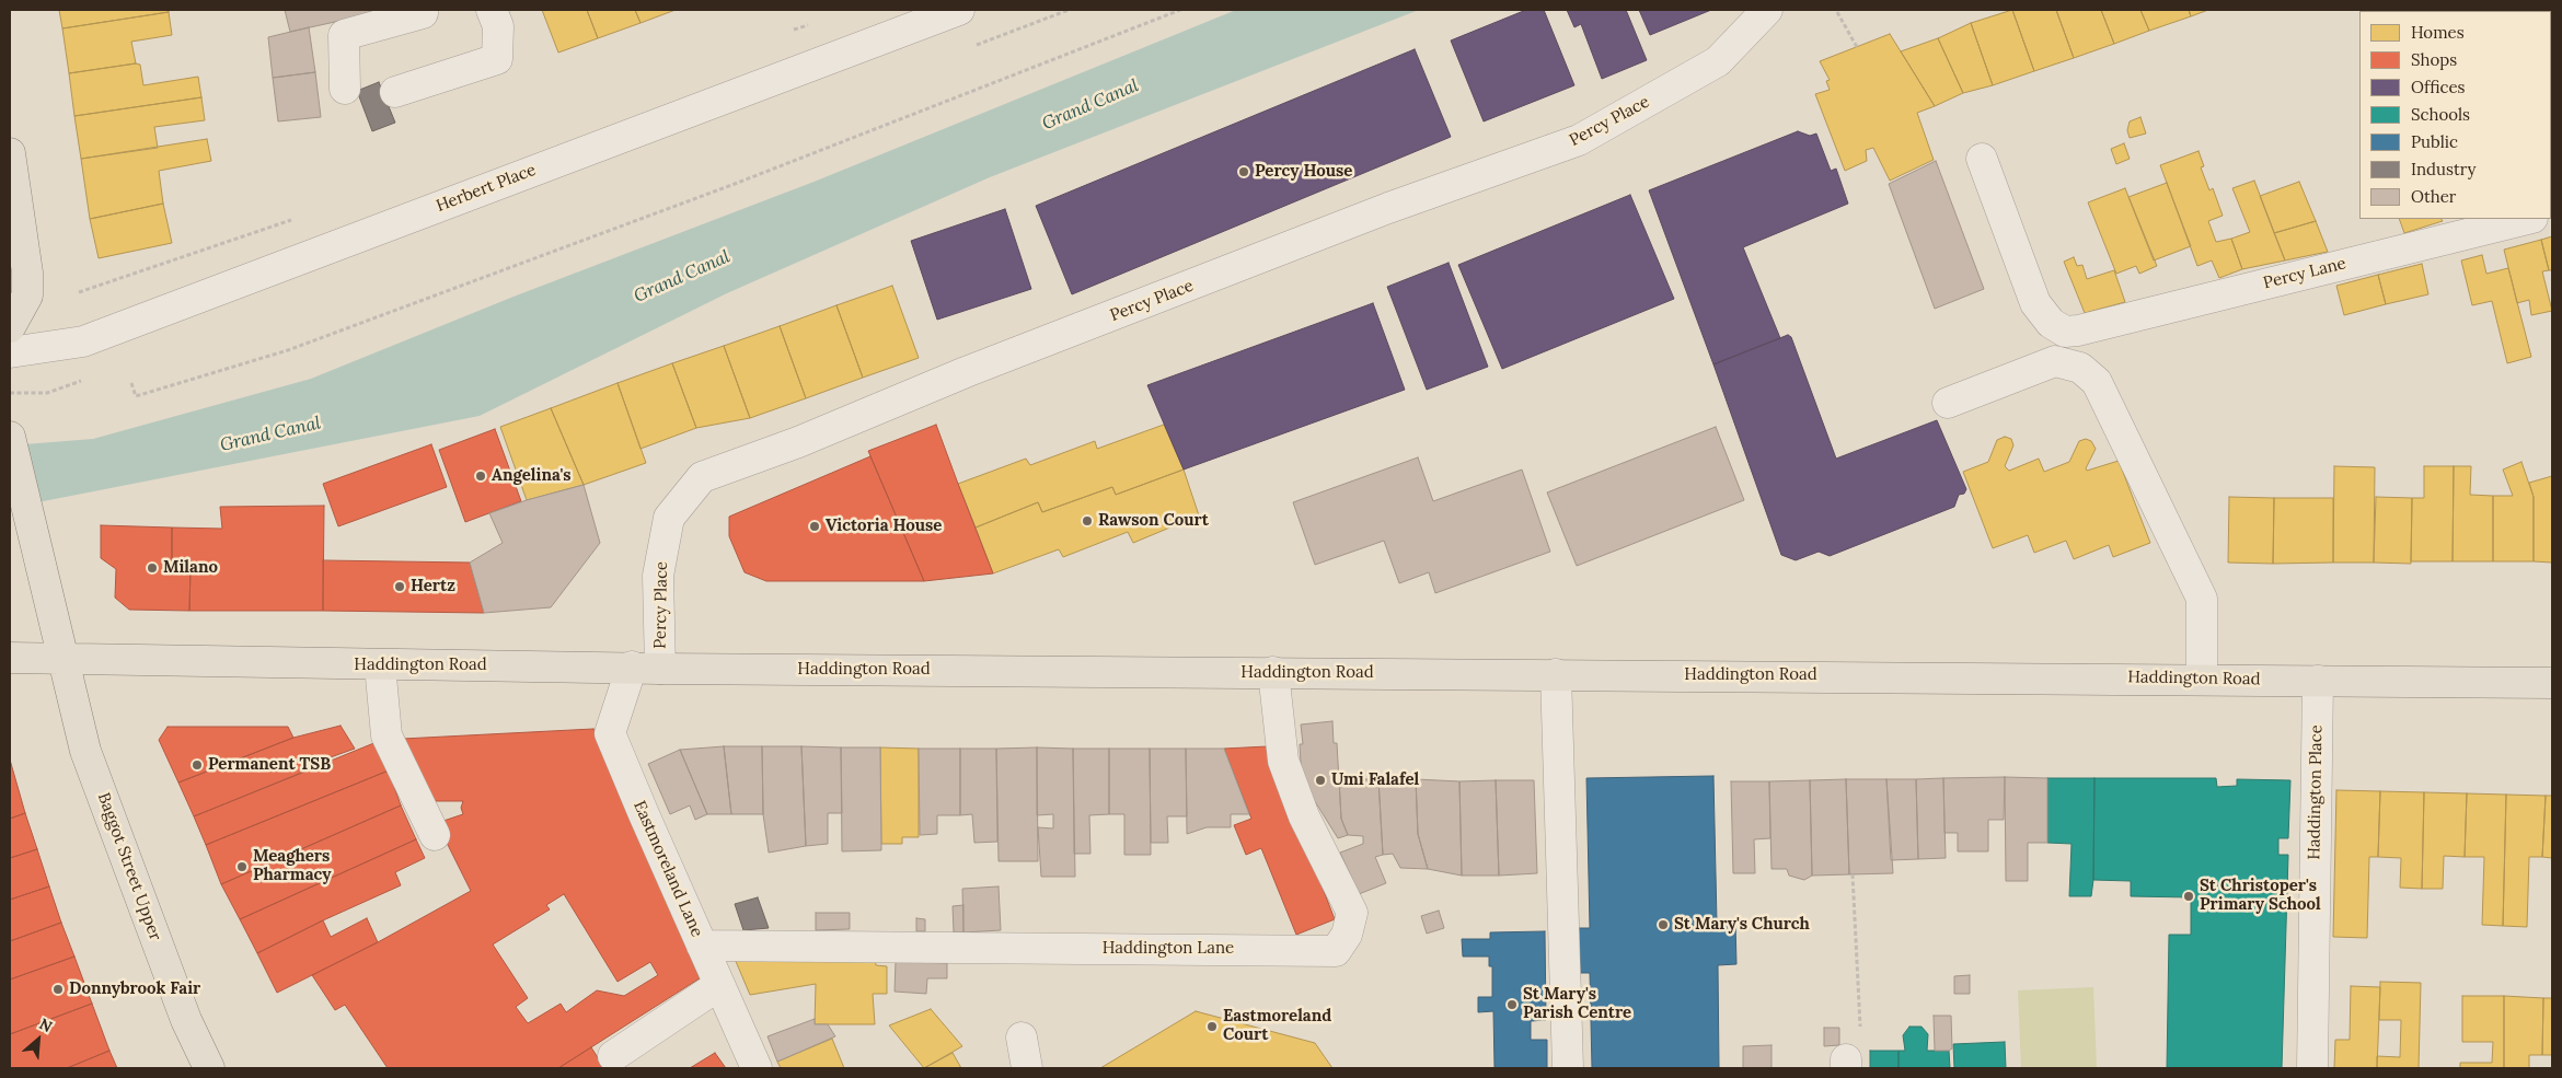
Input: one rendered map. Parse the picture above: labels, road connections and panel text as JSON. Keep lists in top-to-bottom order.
{
  "streets": {
    "main road": ["Haddington Road", "Baggot Street Upper"],
    "street": [
      "Percy Place",
      "Herbert Place",
      "Percy Lane",
      "Haddington Place",
      "Eastmoreland Lane",
      "Haddington Lane"
    ]
  },
  "crossings": [
    ["Percy Place", "Haddington Road"],
    ["Percy Place", "Eastmoreland Lane"],
    ["Haddington Road", "Haddington Place"],
    ["Haddington Road", "Baggot Street Upper"],
    ["Haddington Road", "Eastmoreland Lane"],
    ["Haddington Road", "Haddington Lane"],
    ["Eastmoreland Lane", "Haddington Lane"]
  ],
  "water": ["Grand Canal"],
  "places": [
    "Percy House",
    "Angelina's",
    "Rawson Court",
    "Victoria House",
    "Milano",
    "Hertz",
    "Permanent TSB",
    "Umi Falafel",
    "Meaghers Pharmacy",
    "St Christoper's Primary School",
    "St Mary's Church",
    "Donnybrook Fair",
    "St Mary's Parish Centre",
    "Eastmoreland Court"
  ],
  "legend": [
    "Homes",
    "Shops",
    "Offices",
    "Schools",
    "Public",
    "Industry",
    "Other"
  ],
  "north": "top right"
}
